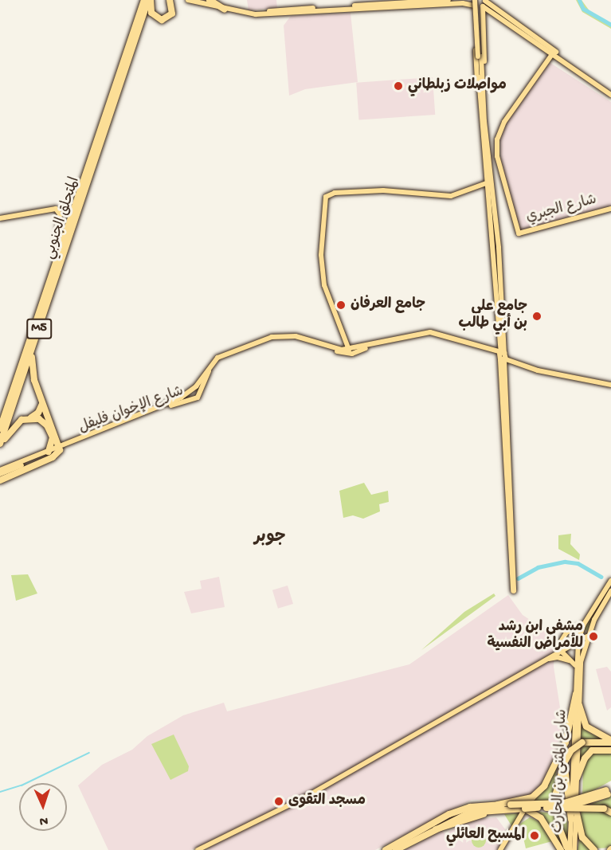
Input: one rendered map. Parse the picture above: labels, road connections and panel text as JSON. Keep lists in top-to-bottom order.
{
  "streets": {
    "highway": ["المتحلق الجنوبي", "M5"],
    "main road": ["شارع الجبري", "شارع الإخوان فليفل", "شارع المثنى بن الحارث"]
  },
  "districts": ["جوبر"],
  "places": [
    "مواصلات زبلطاني",
    "جامع العرفان",
    "جامع علي بن أبي طالب",
    "مشفى ابن رشد للأمراض النفسية",
    "مسجد التقوى",
    "المسبح العائلي"
  ],
  "north": "bottom"
}
